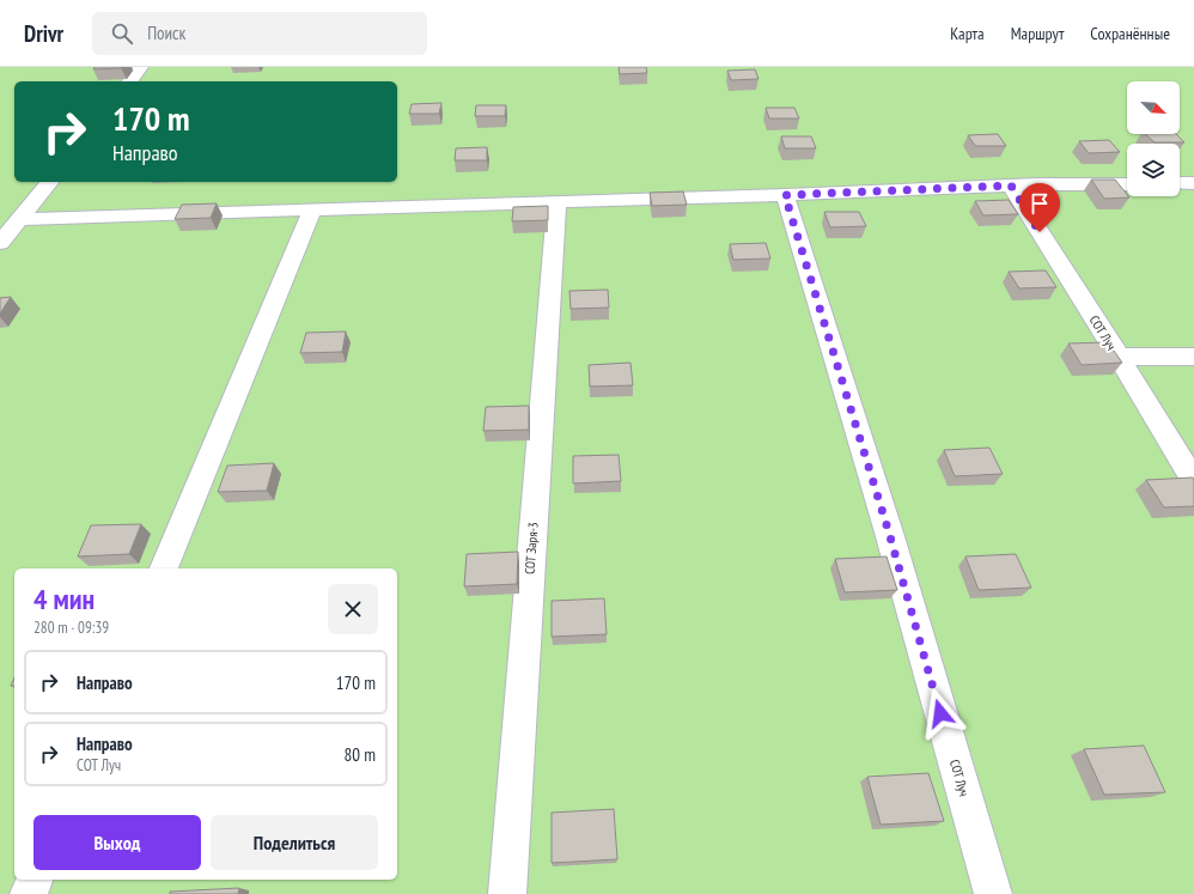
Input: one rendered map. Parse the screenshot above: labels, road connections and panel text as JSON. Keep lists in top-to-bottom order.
{
  "streets": {
    "street": ["СОТ Луч", "СОТ Заря-3"]
  },
  "north": "bottom right",
  "page": {
    "header": "Drivr",
    "search": "Поиск",
    "nav": ["Карта", "Маршрут", "Сохранённые"],
    "turn": ["170 m", "Направо"],
    "heading": ["4 мин", "280 m · 09:39"],
    "list": [
      {
        "name": "Направо",
        "value": "170 m"
      },
      {
        "name": "Направо",
        "note": "СОТ Луч",
        "value": "80 m"
      }
    ],
    "buttons": ["Выход", "Поделиться"]
  }
}
